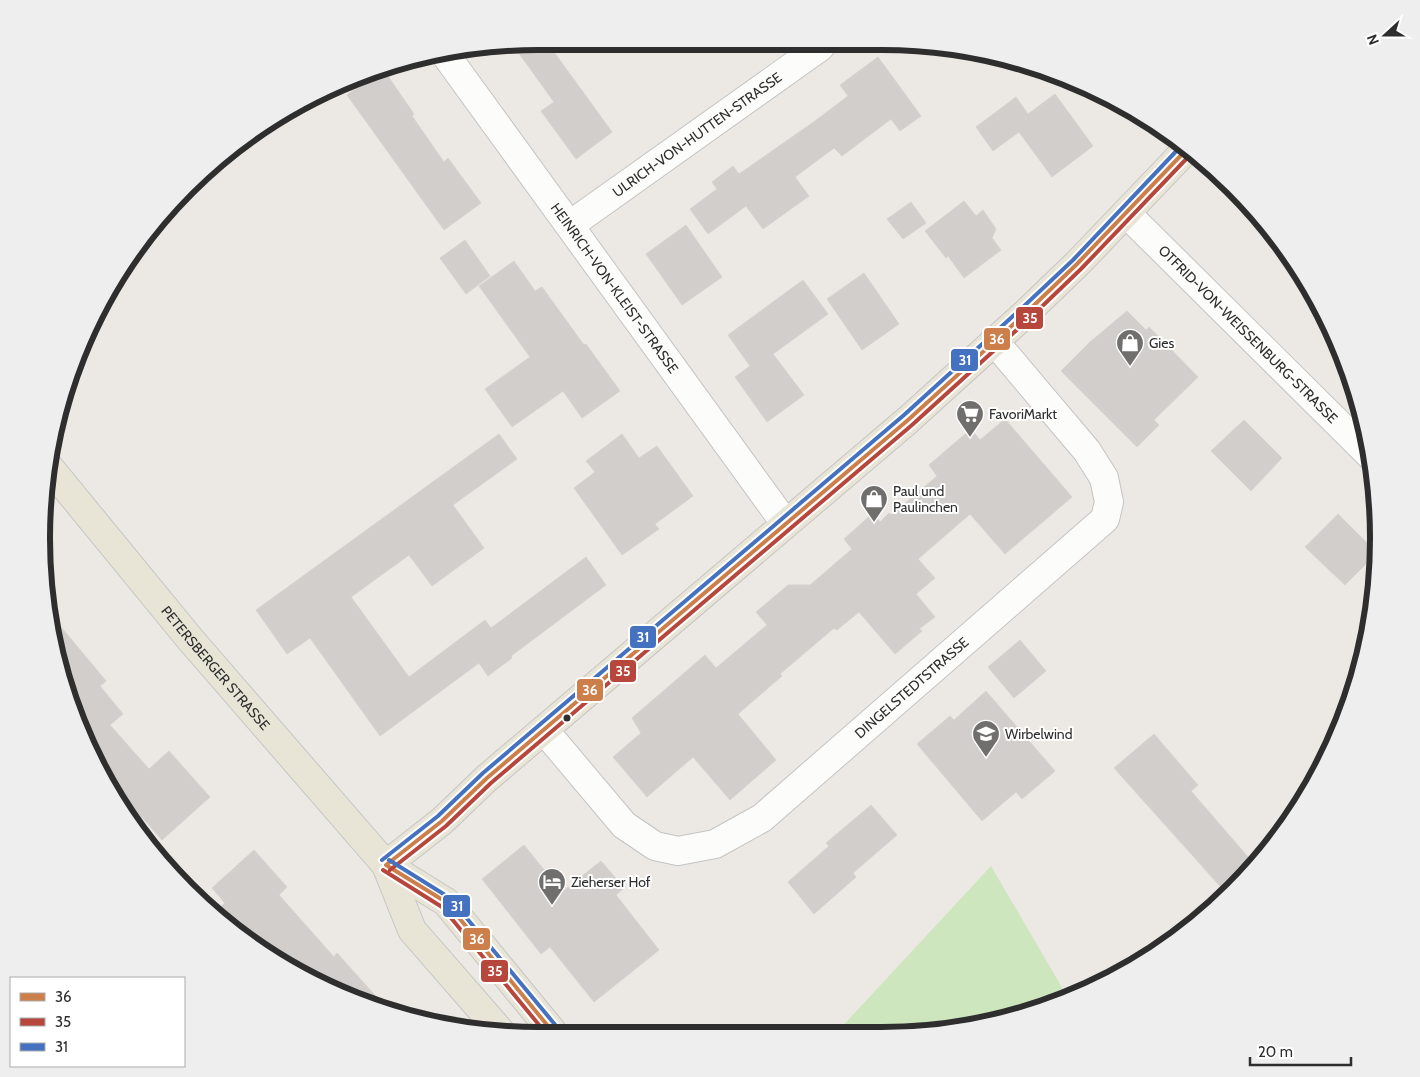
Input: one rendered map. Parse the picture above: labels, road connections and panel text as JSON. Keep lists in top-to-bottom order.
{
  "streets": {
    "main road": ["PETERSBERGER STRASSE"],
    "street": [
      "ULRICH-VON-HUTTEN-STRASSE",
      "HEINRICH-VON-KLEIST-STRASSE",
      "OTFRID-VON-WEISSENBURG-STRASSE",
      "DINGELSTEDTSTRASSE"
    ]
  },
  "crossings": [
    ["ULRICH-VON-HUTTEN-STRASSE", "HEINRICH-VON-KLEIST-STRASSE"]
  ],
  "places": {
    "shop": ["Gies", "Paul und Paulinchen"],
    "supermarket": ["FavoriMarkt"],
    "school or university": ["Wirbelwind"],
    "hotel": ["Zieherser Hof"]
  },
  "lines": ["transit line 31", "transit line 36", "transit line 35"],
  "legend": ["36", "35", "31"],
  "scale_bar": "20 m",
  "north": "left"
}
